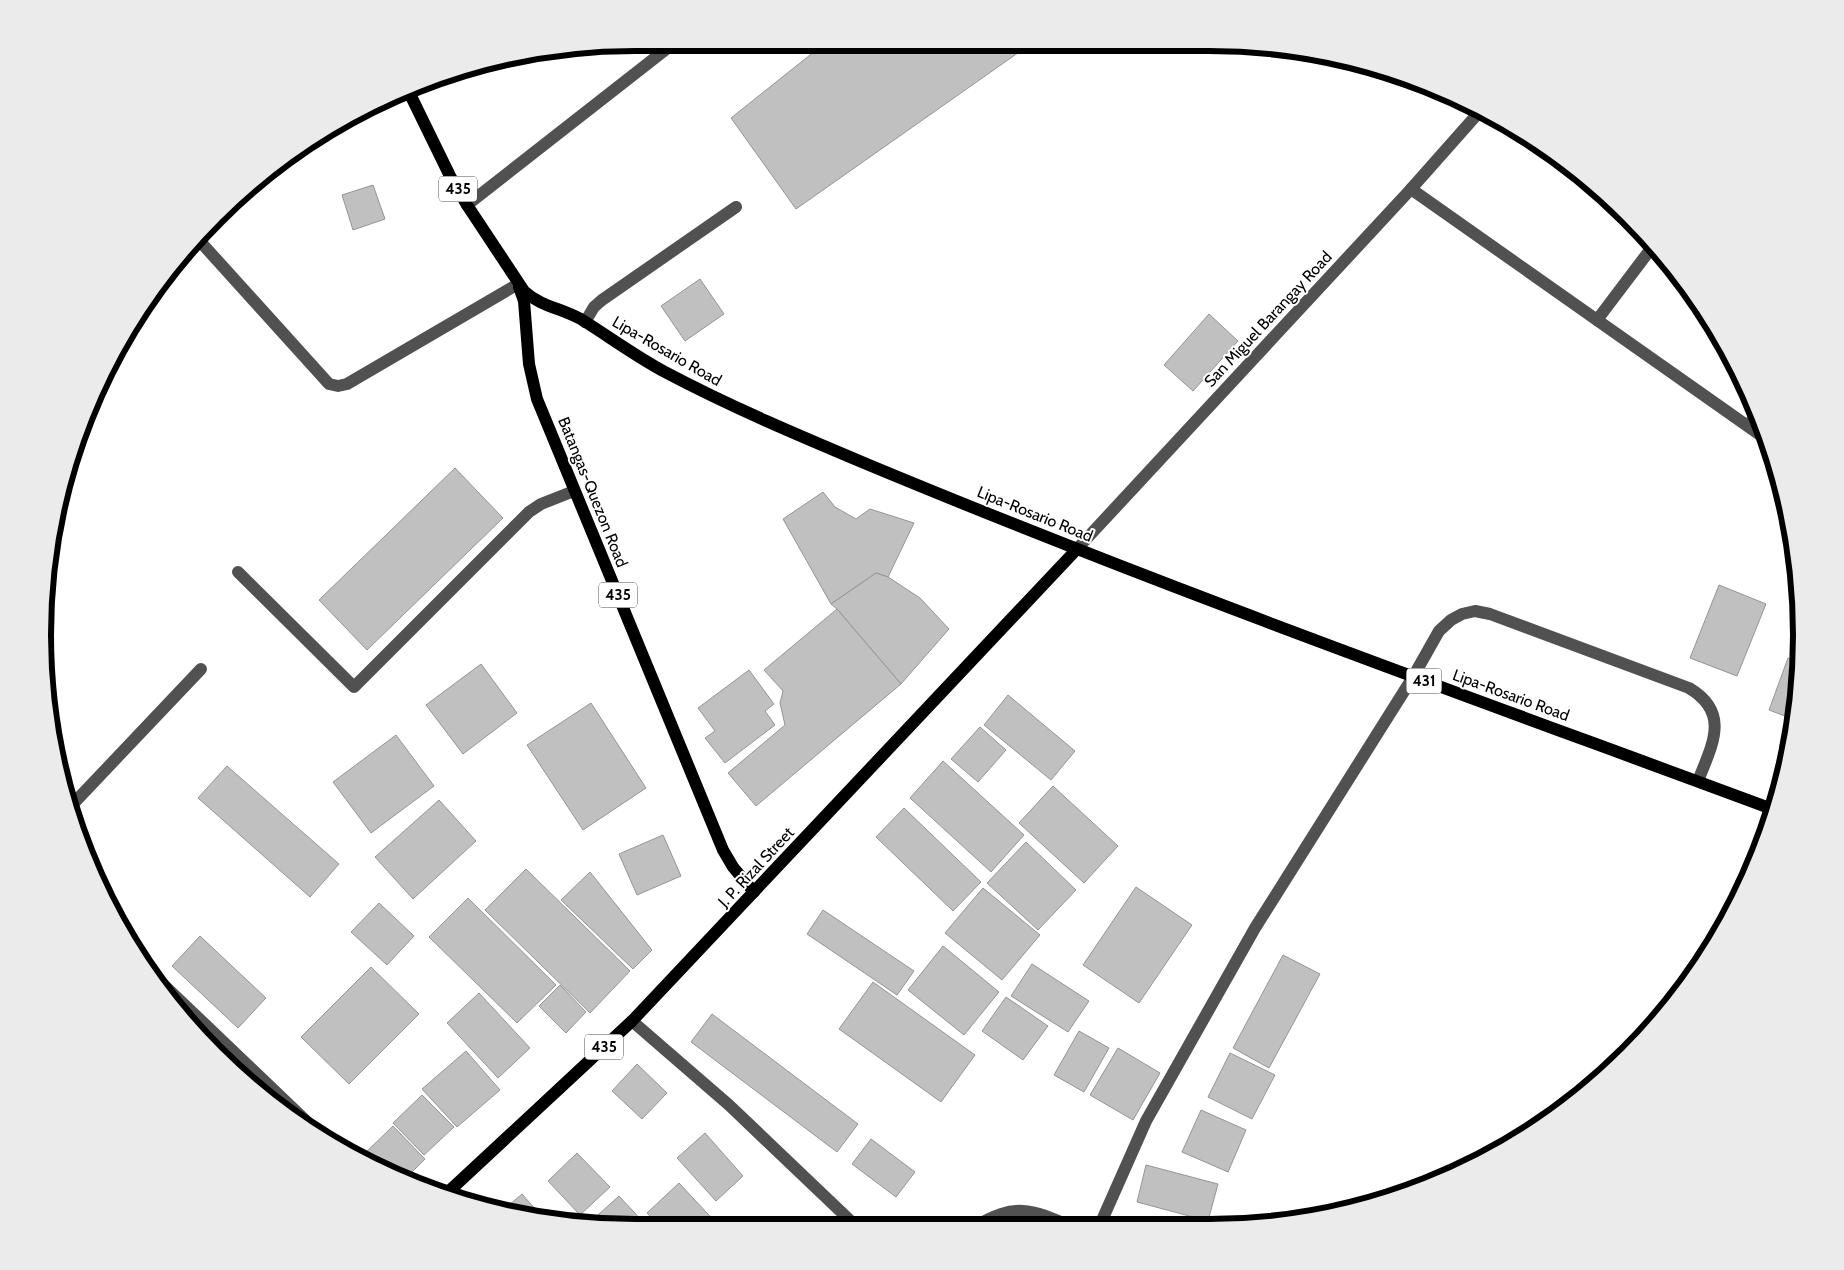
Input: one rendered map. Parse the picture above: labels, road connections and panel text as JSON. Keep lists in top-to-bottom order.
{
  "streets": {
    "main road": [
      "435",
      "Lipa-Rosario Road",
      "Batangas-Quezon Road",
      "431",
      "J. P. Rizal Street"
    ],
    "street": ["San Miguel Barangay Road"]
  },
  "crossings": [
    ["San Miguel Barangay Road", "Lipa-Rosario Road"],
    ["San Miguel Barangay Road", "J. P. Rizal Street"],
    ["Lipa-Rosario Road", "Batangas-Quezon Road"],
    ["Lipa-Rosario Road", "J. P. Rizal Street"],
    ["Batangas-Quezon Road", "J. P. Rizal Street"]
  ]
}
